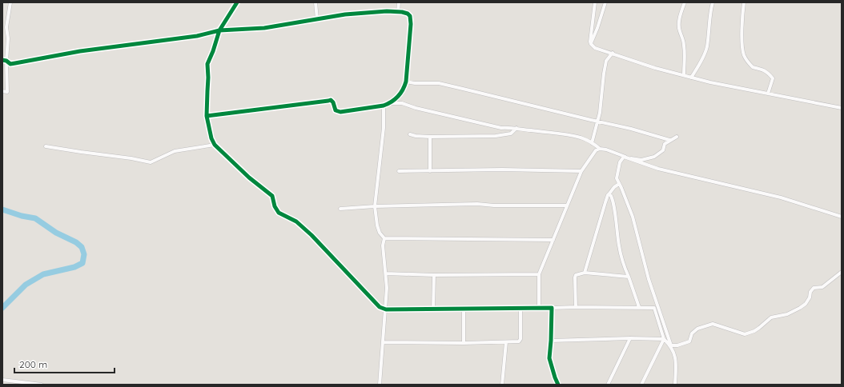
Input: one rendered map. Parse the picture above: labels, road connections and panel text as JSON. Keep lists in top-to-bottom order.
{
  "scale_bar": "200 m"
}
